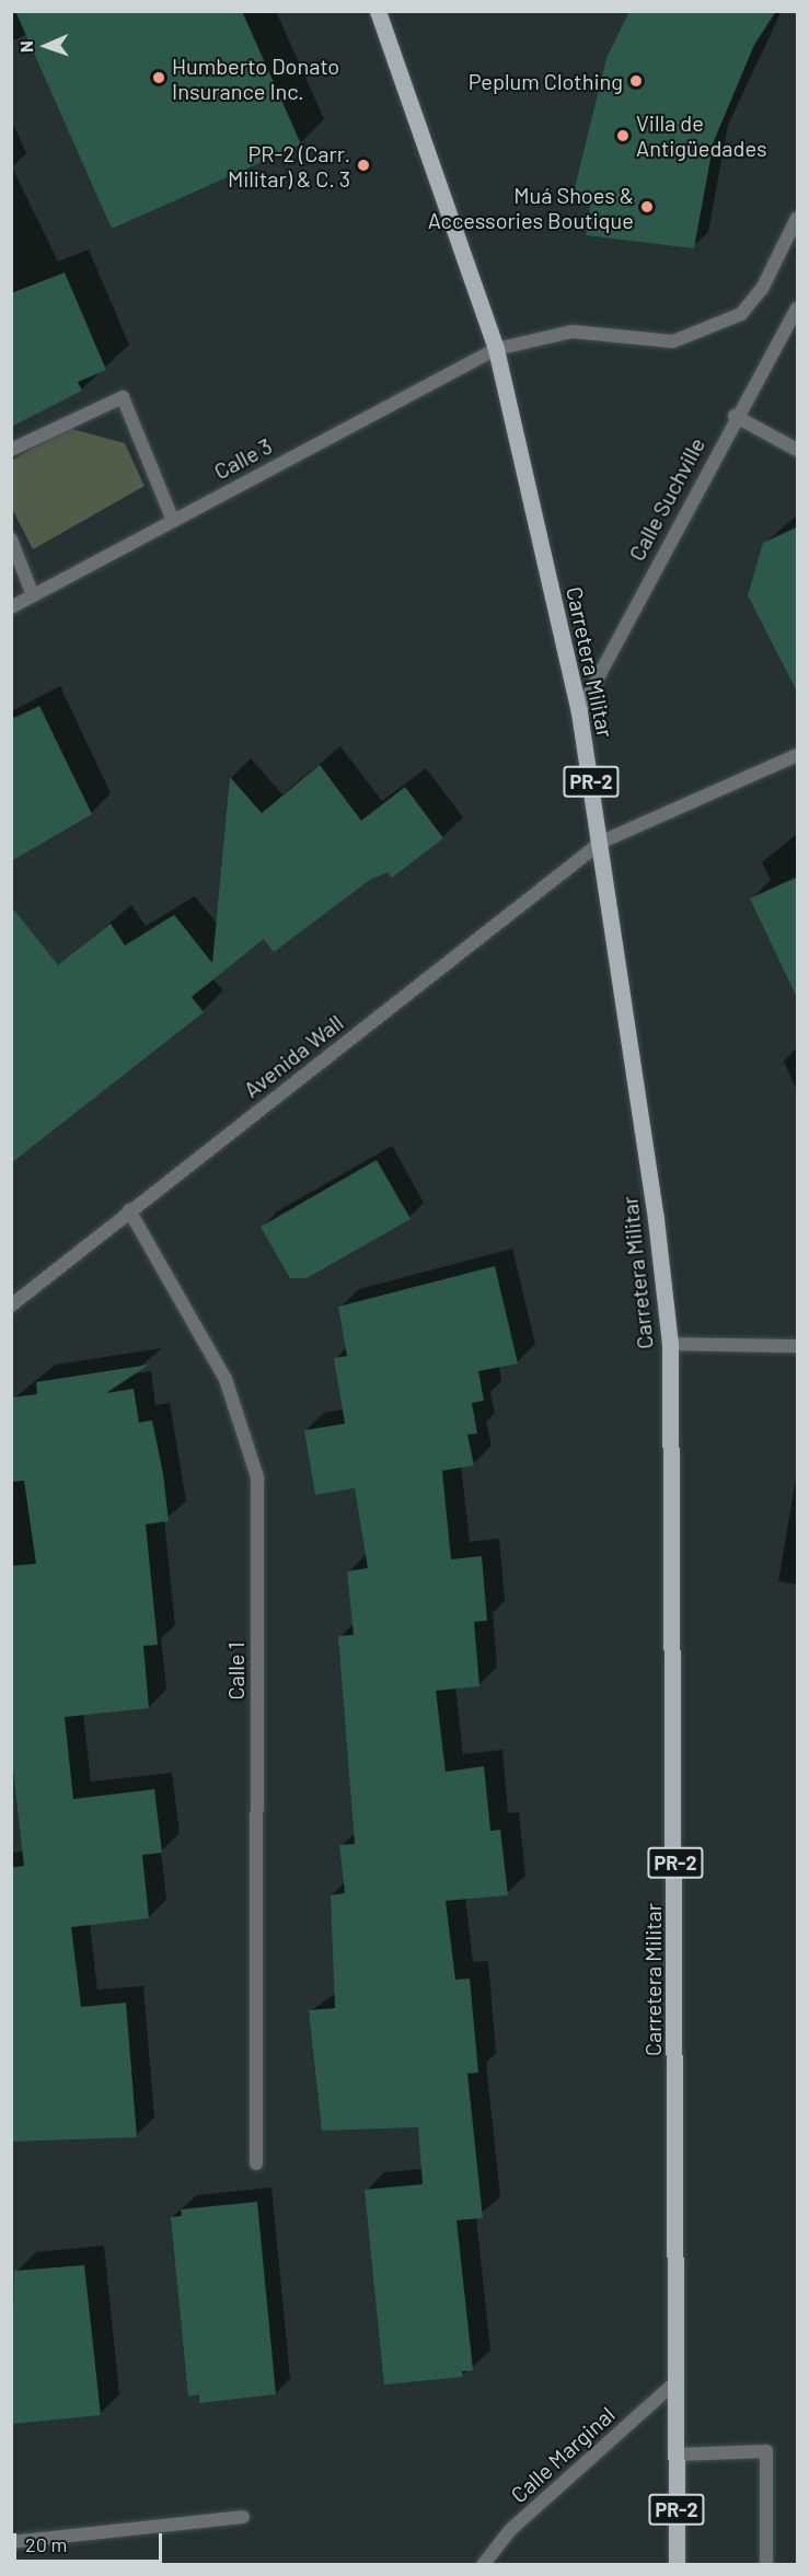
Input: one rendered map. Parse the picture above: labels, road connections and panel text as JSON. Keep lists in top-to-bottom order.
{
  "streets": {
    "main road": ["Carretera Militar", "PR-2"],
    "street": [
      "Calle 3",
      "Calle Suchville",
      "Avenida Wall",
      "Calle 1",
      "Calle Marginal"
    ]
  },
  "crossings": [
    ["Calle 3", "Carretera Militar"],
    ["Calle Suchville", "Carretera Militar"],
    ["Carretera Militar", "Avenida Wall"],
    ["Carretera Militar", "Calle Marginal"],
    ["Avenida Wall", "Calle 1"]
  ],
  "places": [
    "Humberto Donato Insurance Inc.",
    "Peplum Clothing",
    "Villa de Antigüedades",
    "PR-2 (Carr. Militar) & C. 3",
    "Muá Shoes & Accessories Boutique"
  ],
  "scale_bar": "20 m",
  "north": "left"
}
